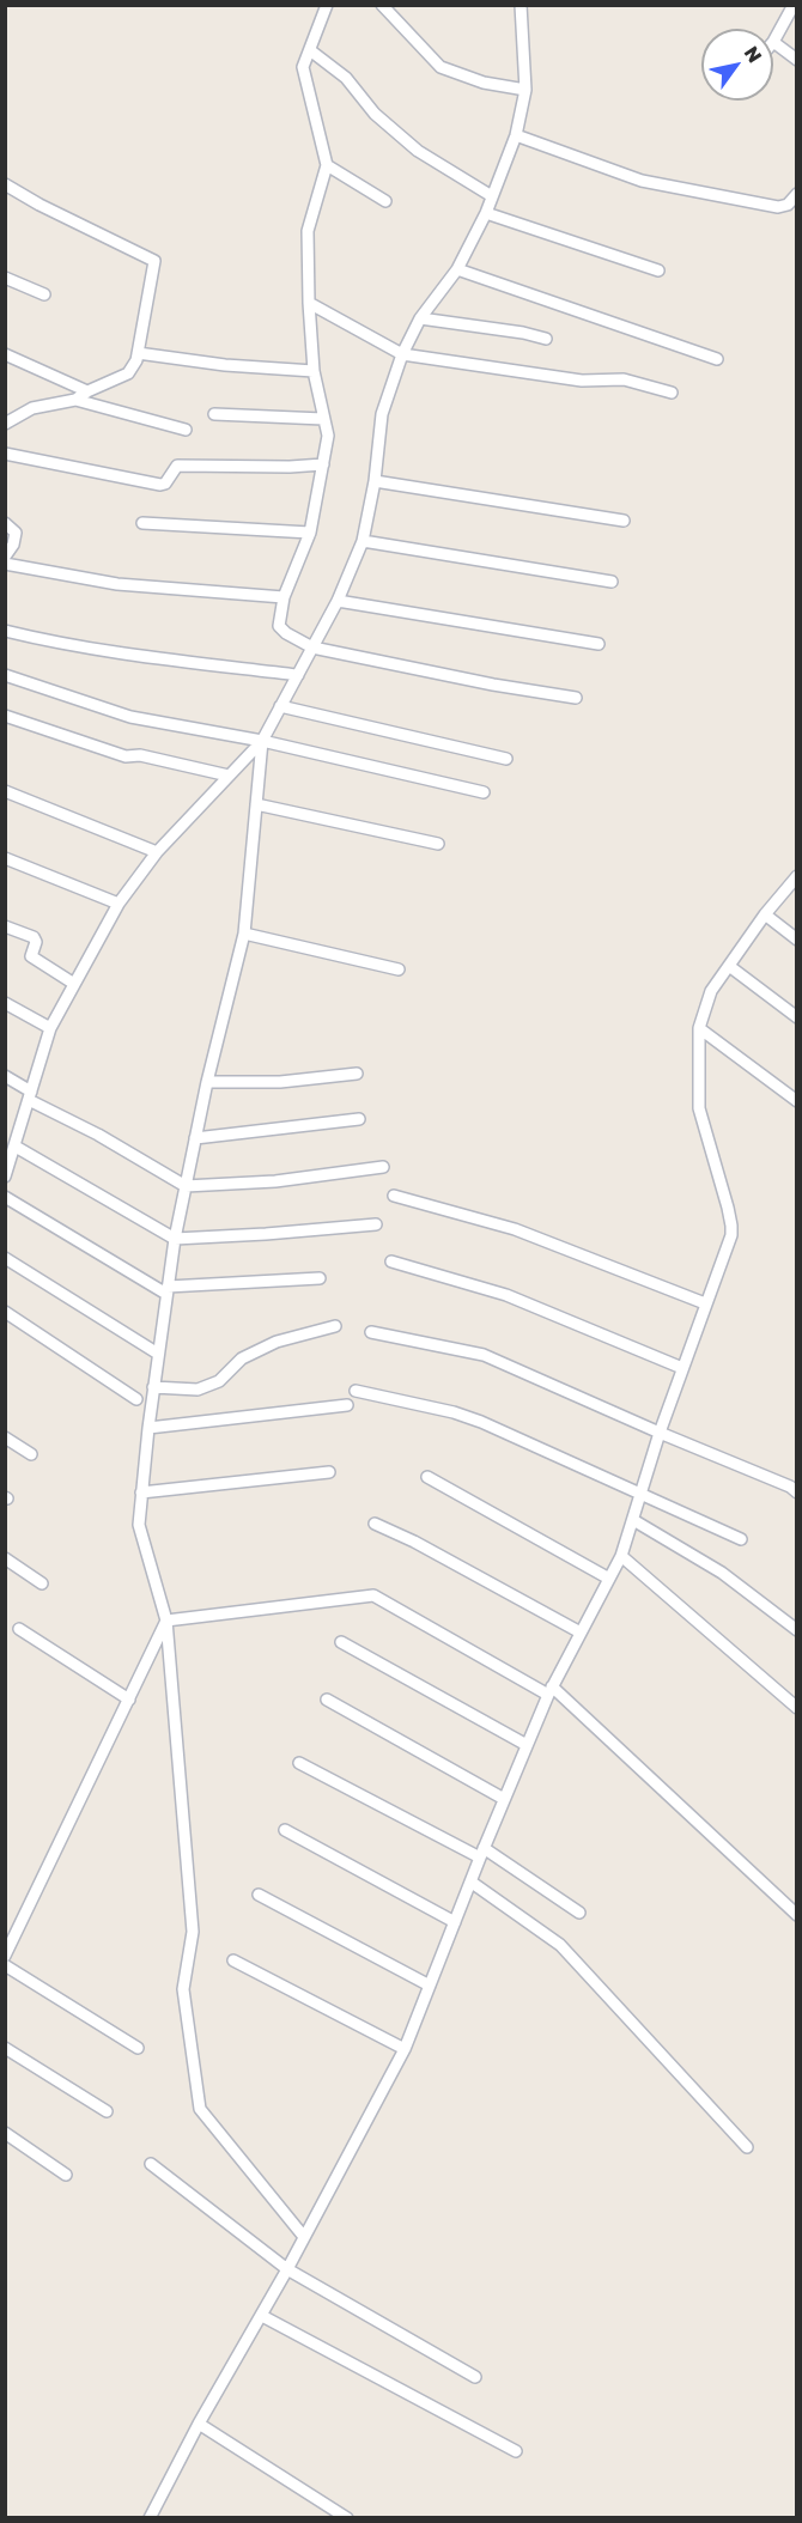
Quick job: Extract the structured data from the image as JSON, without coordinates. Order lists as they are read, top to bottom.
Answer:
{
  "north": "top right"
}
